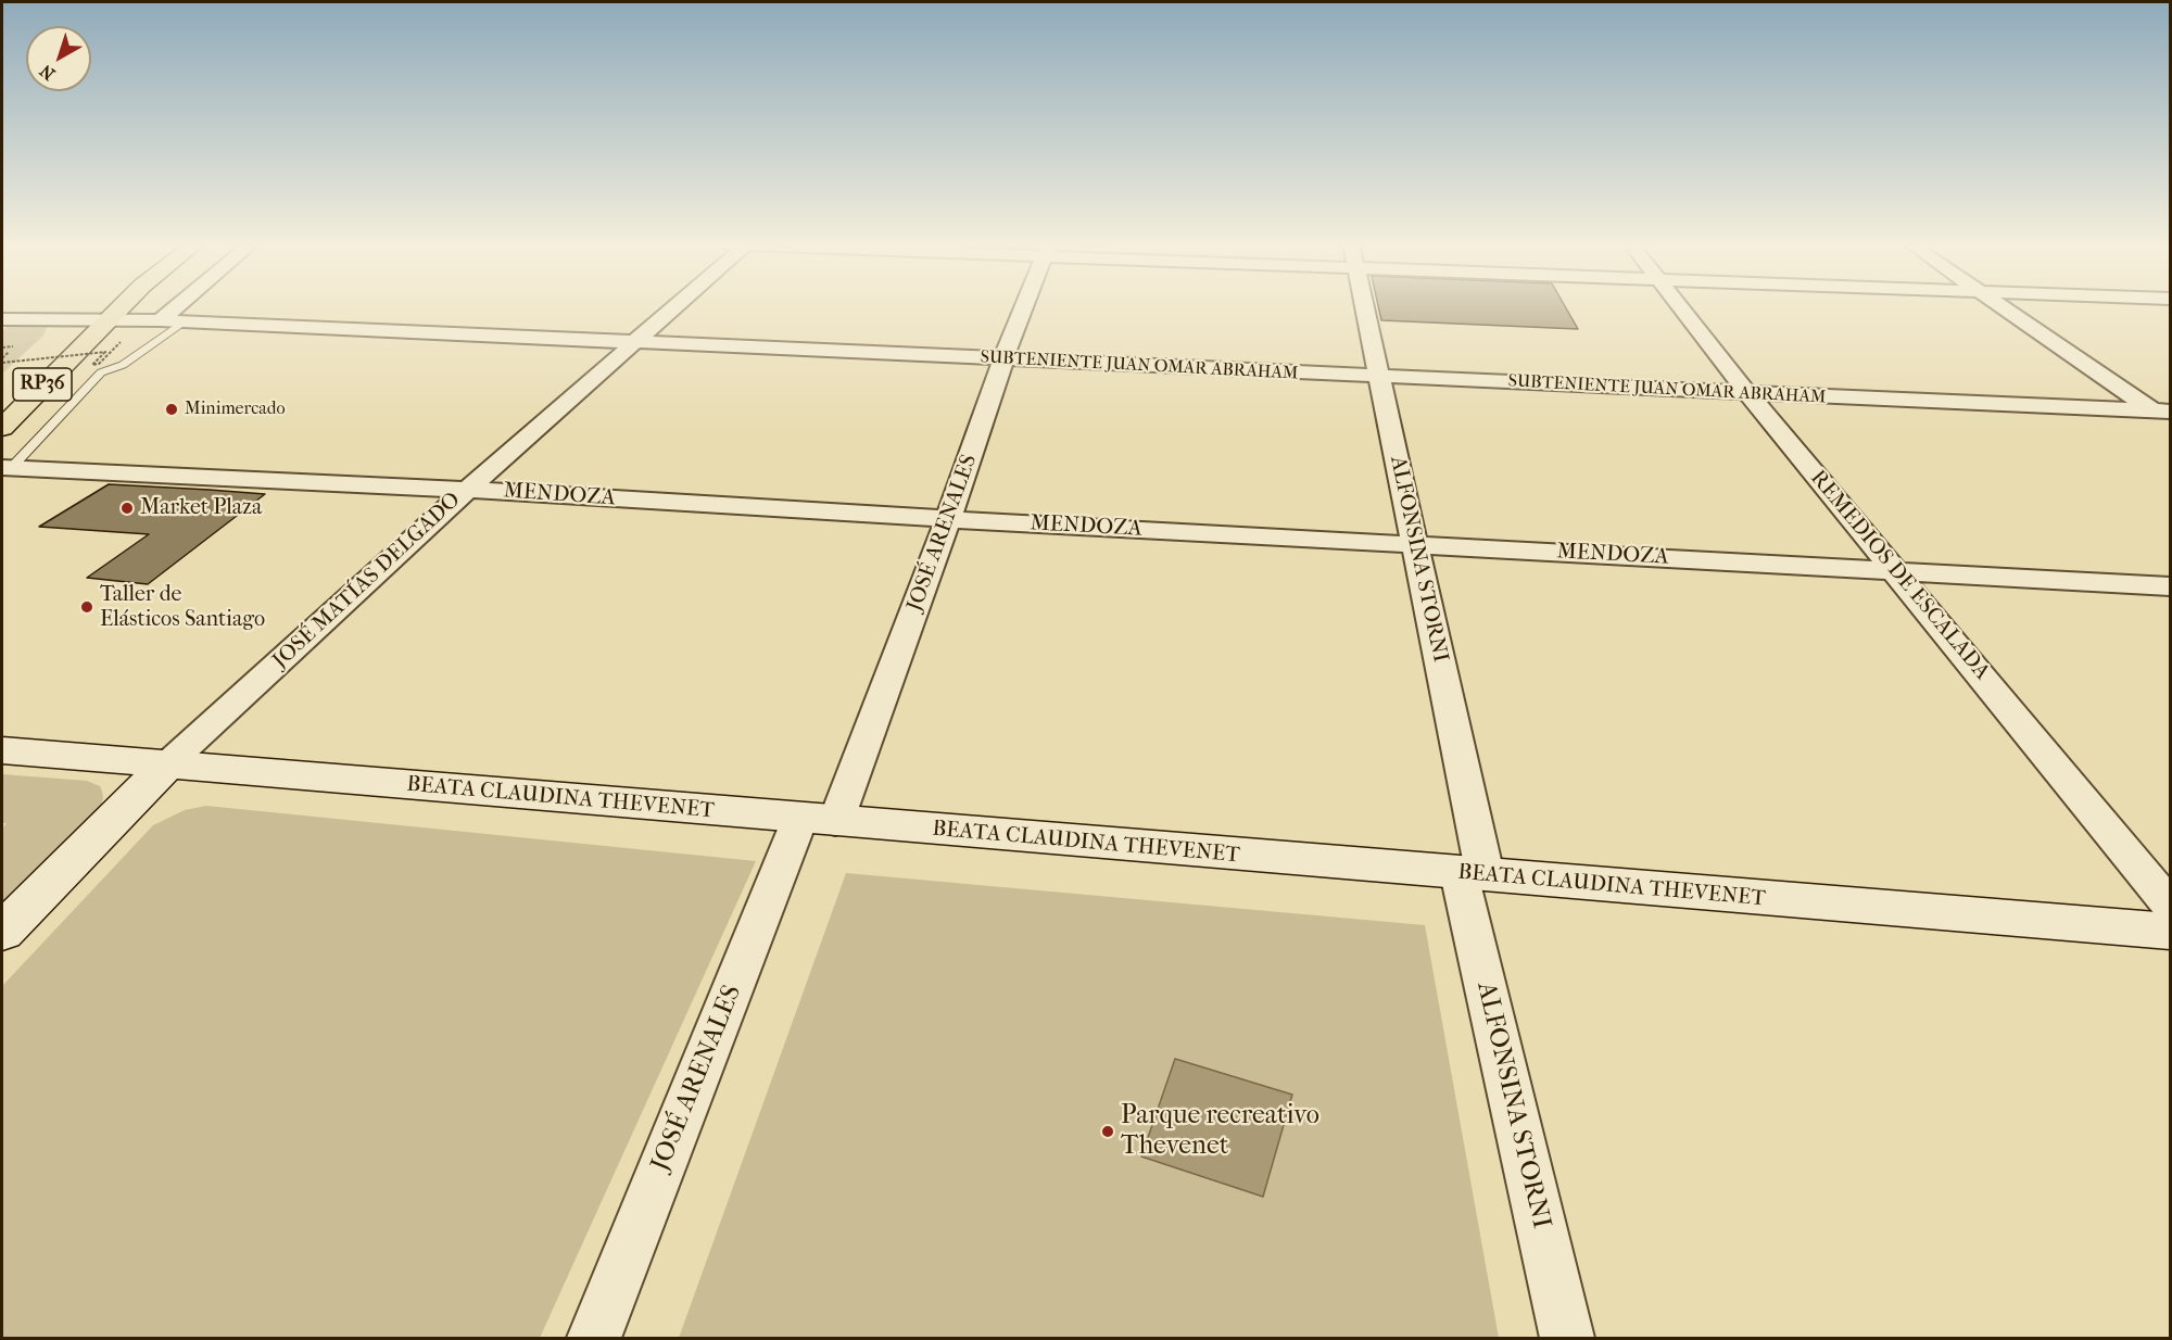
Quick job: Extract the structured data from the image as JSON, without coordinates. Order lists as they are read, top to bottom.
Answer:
{
  "streets": {
    "main road": ["RP36", "JOSÉ MATÍAS DELGADO", "BEATA CLAUDINA THEVENET"],
    "street": [
      "SUBTENIENTE JUAN OMAR ABRAHAM",
      "MENDOZA",
      "JOSÉ ARENALES",
      "ALFONSINA STORNI",
      "REMEDIOS DE ESCALADA"
    ]
  },
  "crossings": [
    ["SUBTENIENTE JUAN OMAR ABRAHAM", "RP36"],
    ["SUBTENIENTE JUAN OMAR ABRAHAM", "JOSÉ ARENALES"],
    ["SUBTENIENTE JUAN OMAR ABRAHAM", "ALFONSINA STORNI"],
    ["SUBTENIENTE JUAN OMAR ABRAHAM", "REMEDIOS DE ESCALADA"],
    ["SUBTENIENTE JUAN OMAR ABRAHAM", "JOSÉ MATÍAS DELGADO"],
    ["MENDOZA", "JOSÉ ARENALES"],
    ["MENDOZA", "ALFONSINA STORNI"],
    ["MENDOZA", "REMEDIOS DE ESCALADA"],
    ["MENDOZA", "JOSÉ MATÍAS DELGADO"],
    ["JOSÉ ARENALES", "BEATA CLAUDINA THEVENET"],
    ["ALFONSINA STORNI", "BEATA CLAUDINA THEVENET"],
    ["JOSÉ MATÍAS DELGADO", "BEATA CLAUDINA THEVENET"]
  ],
  "places": [
    "Minimercado",
    "Market Plaza",
    "Taller de Elásticos Santiago",
    "Parque recreativo Thevenet"
  ],
  "north": "bottom left"
}
